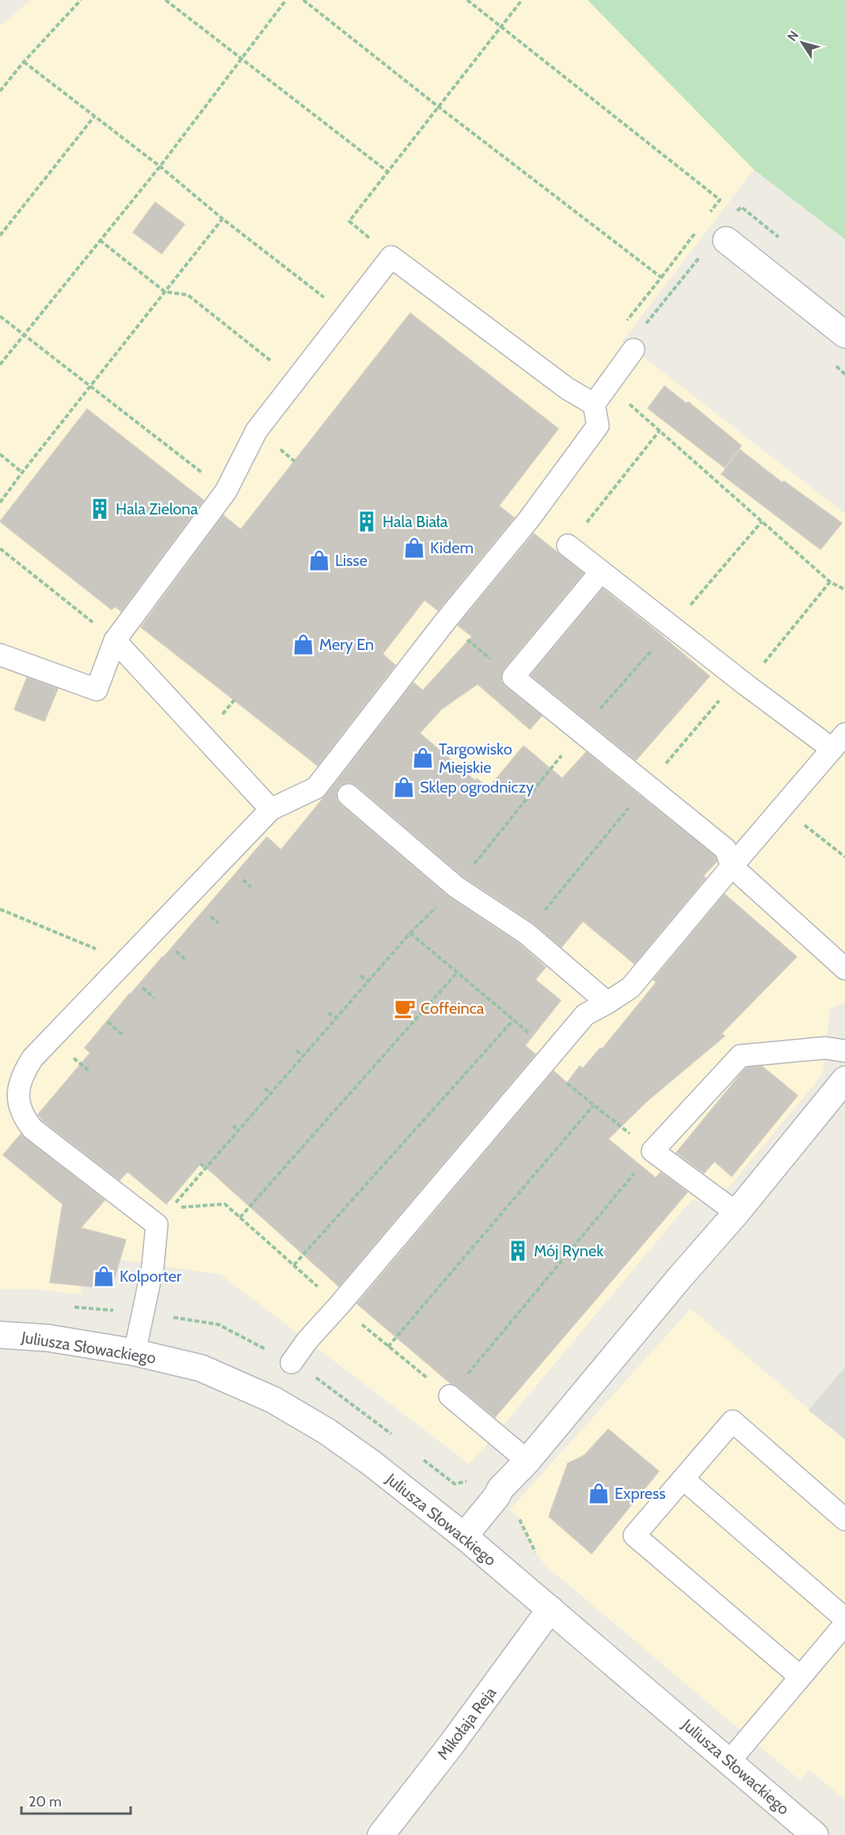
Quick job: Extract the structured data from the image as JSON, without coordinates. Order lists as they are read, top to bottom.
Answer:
{
  "streets": {
    "street": ["Juliusza Słowackiego", "Mikołaja Reja"]
  },
  "crossings": [
    ["Juliusza Słowackiego", "Mikołaja Reja"]
  ],
  "places": {
    "building": ["Hala Zielona", "Hala Biała", "Mój Rynek"],
    "shop": [
      "Kidem",
      "Lisse",
      "Mery En",
      "Targowisko Miejskie",
      "Sklep ogrodniczy",
      "Kolporter",
      "Express"
    ],
    "cafe": ["Coffeinca"]
  },
  "scale_bar": "20 m",
  "north": "top left"
}
